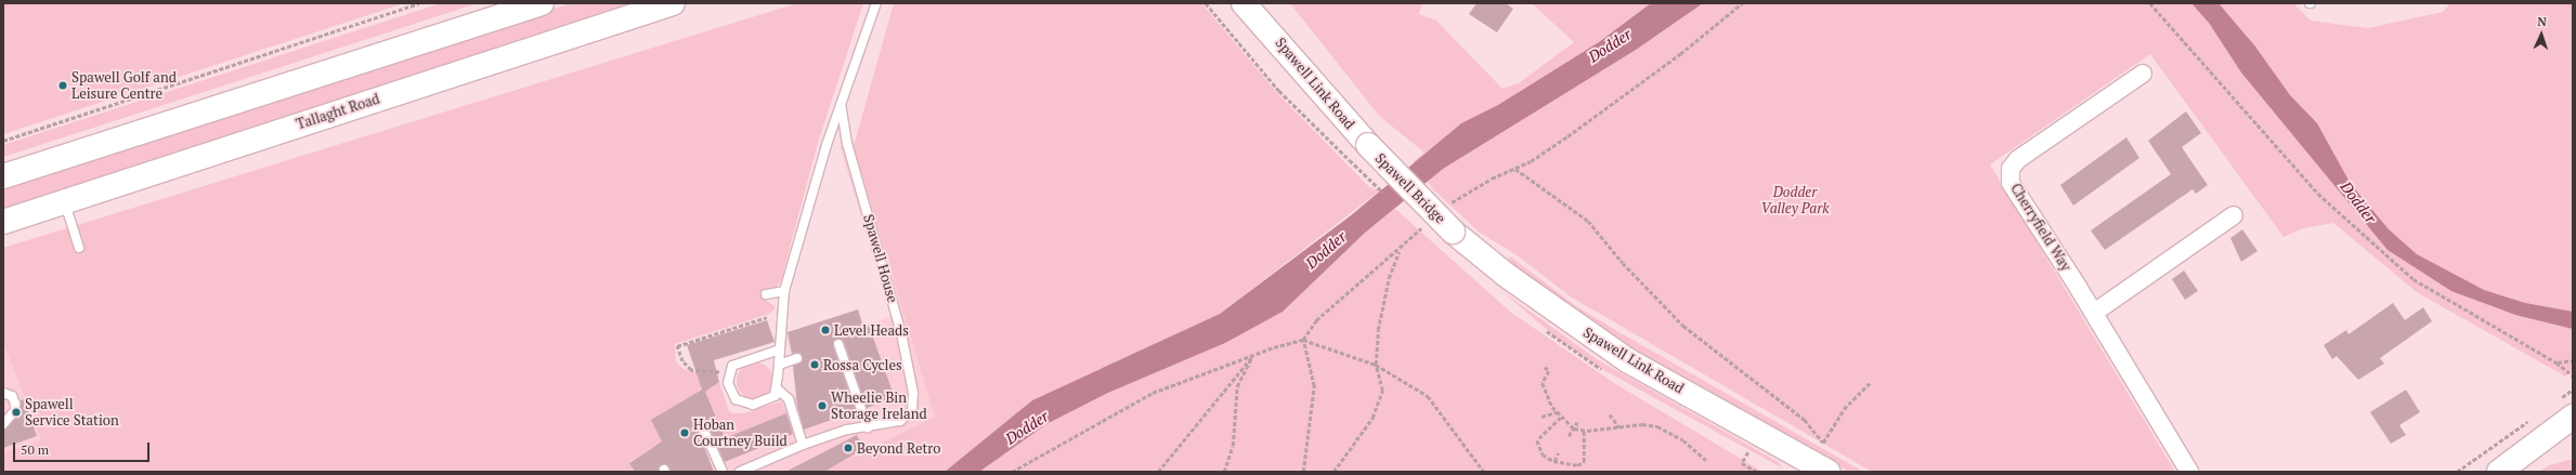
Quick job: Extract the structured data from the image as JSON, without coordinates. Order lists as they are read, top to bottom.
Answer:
{
  "streets": {
    "main road": ["Spawell Link Road", "Tallaght Road", "Spawell Bridge"],
    "street": ["Cherryfield Way"],
    "lane": ["Spawell House"]
  },
  "crossings": [
    ["Spawell Link Road", "Spawell Bridge"]
  ],
  "water": ["Dodder"],
  "parks": ["Dodder Valley Park"],
  "places": [
    "Spawell Golf and Leisure Centre",
    "Level Heads",
    "Rossa Cycles",
    "Wheelie Bin Storage Ireland",
    "Spawell Service Station",
    "Hoban Courtney Build",
    "Beyond Retro"
  ],
  "scale_bar": "50 m",
  "north": "top"
}
